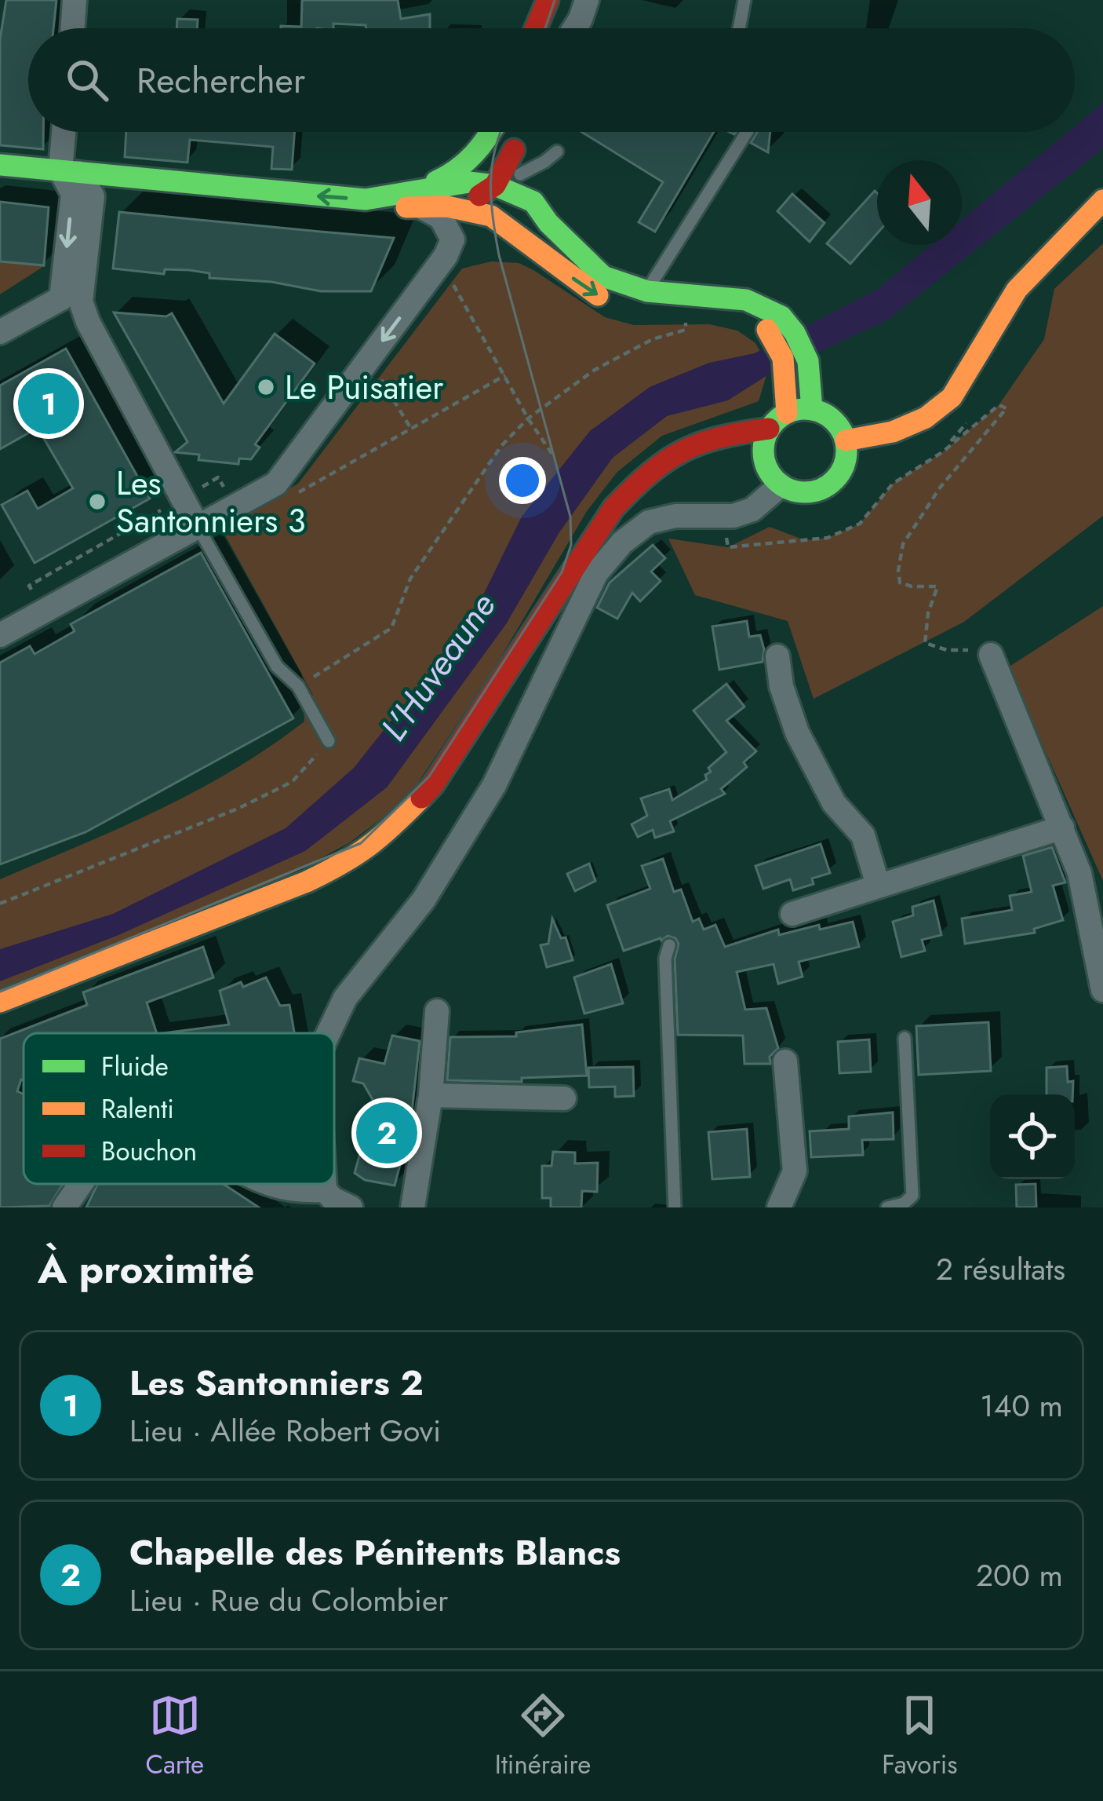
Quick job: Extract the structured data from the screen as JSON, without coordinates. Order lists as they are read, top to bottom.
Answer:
{
  "water": ["L'Huveaune"],
  "places": ["Le Puisatier", "Les Santonniers 3"],
  "legend": ["Fluide", "Ralenti", "Bouchon"],
  "north": "top",
  "page": {
    "search": "Rechercher",
    "pins": ["1", "2"],
    "heading": ["À proximité", "2 résultats"],
    "list": [
      {
        "mark": "1",
        "name": "Les Santonniers 2",
        "note": "Lieu · Allée Robert Govi",
        "value": "140 m"
      },
      {
        "mark": "2",
        "name": "Chapelle des Pénitents Blancs",
        "note": "Lieu · Rue du Colombier",
        "value": "200 m"
      }
    ],
    "nav": ["Carte", "Itinéraire", "Favoris"]
  }
}
